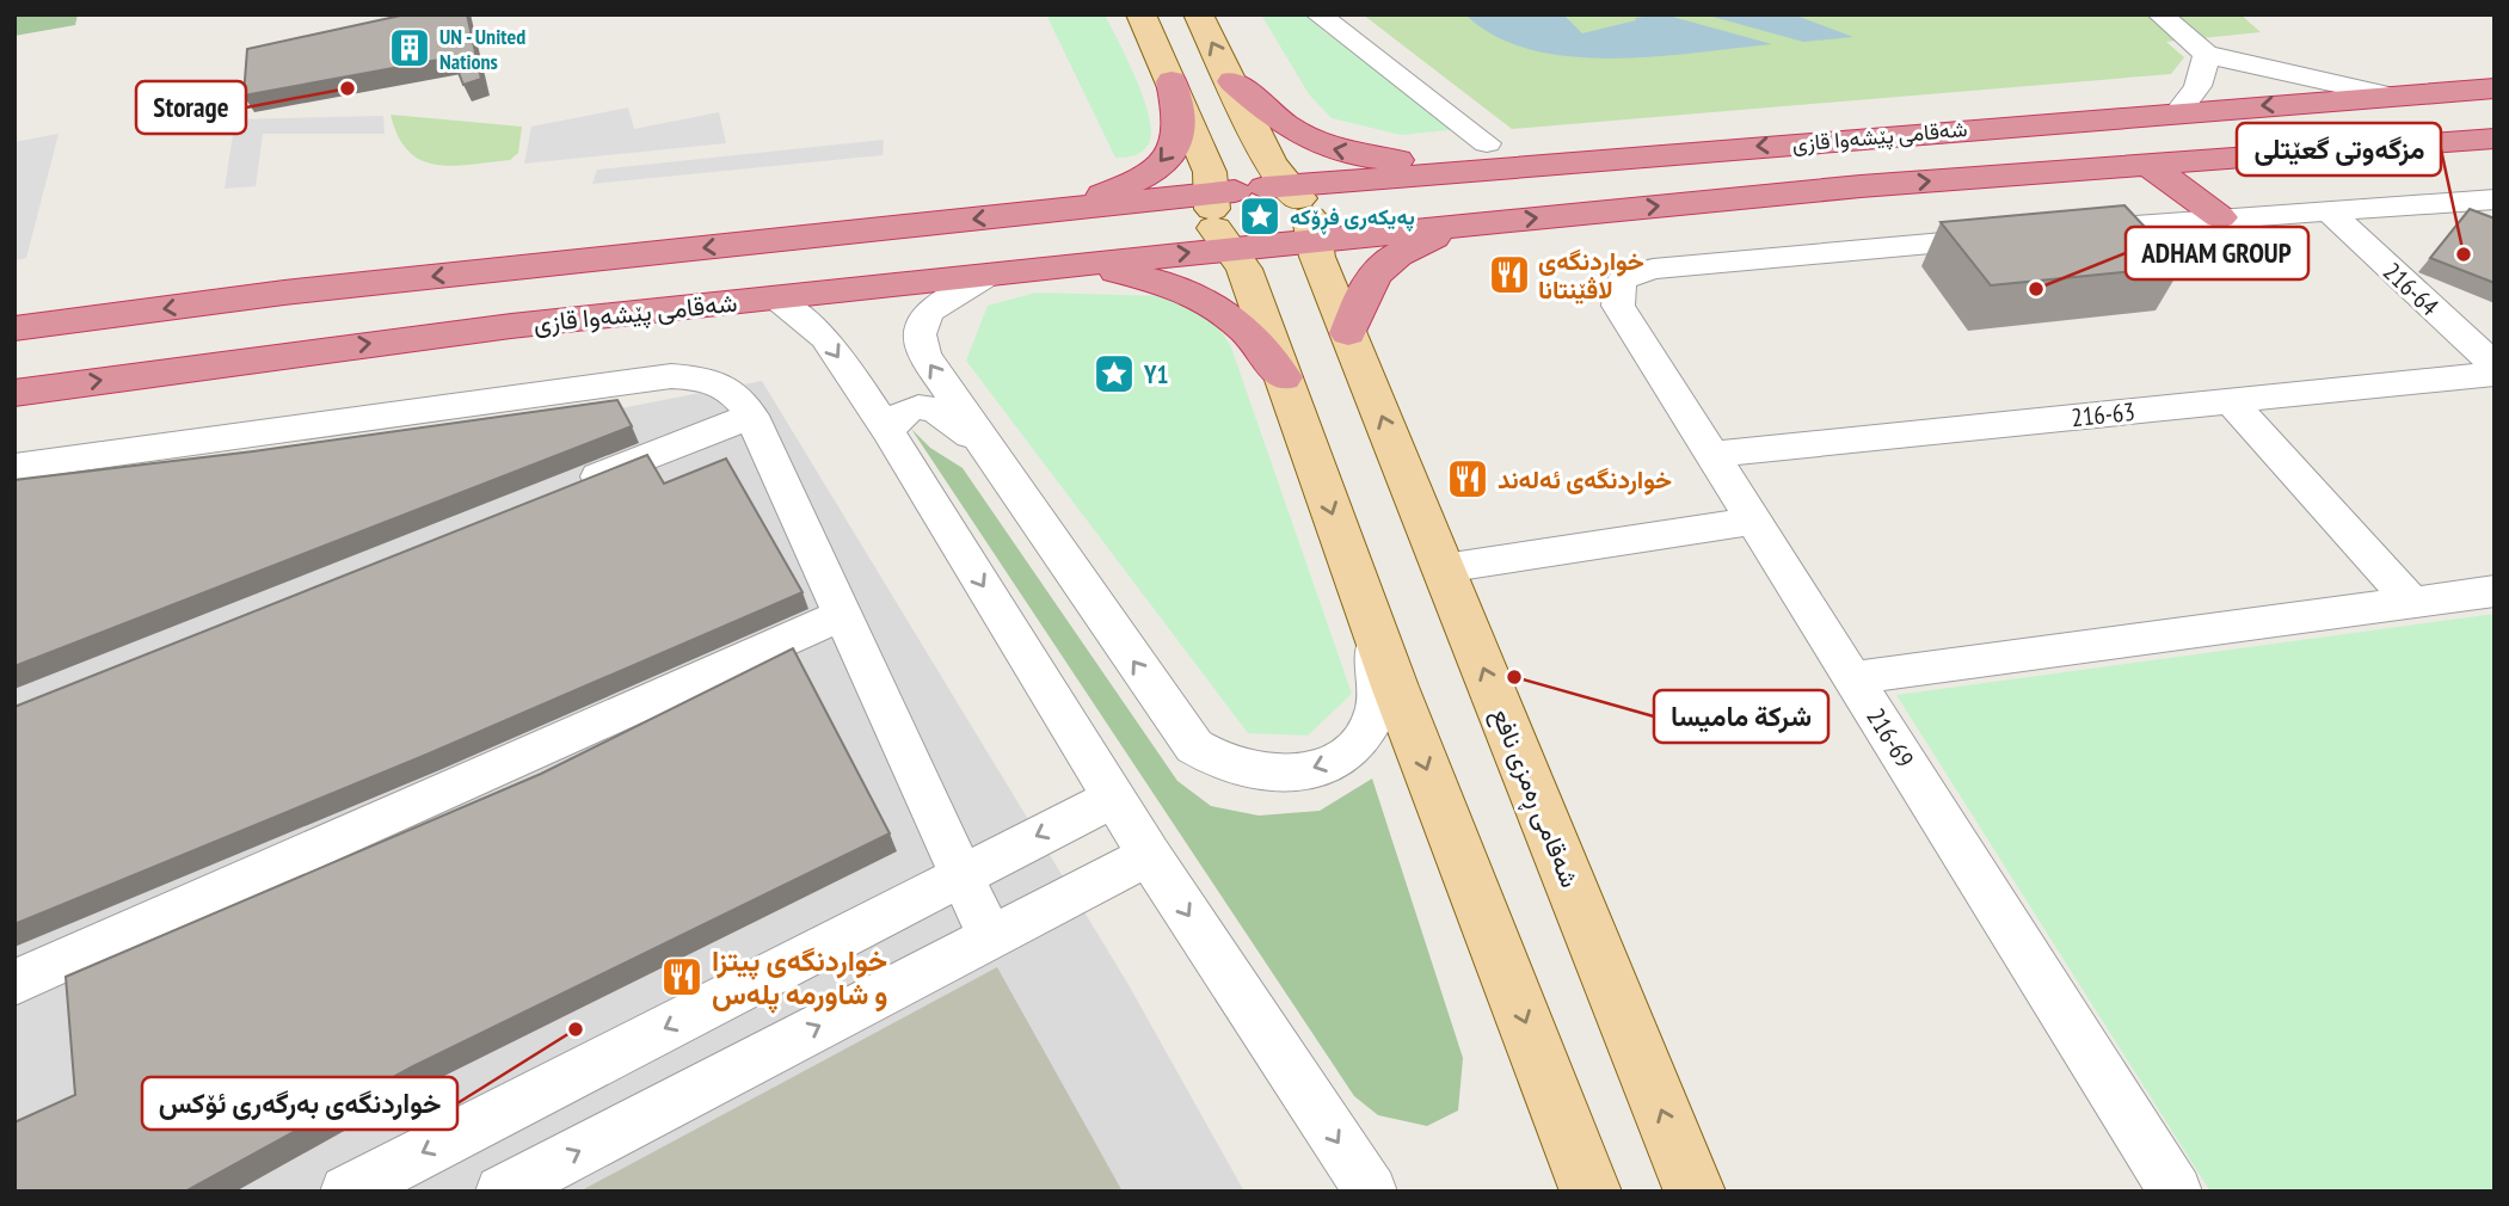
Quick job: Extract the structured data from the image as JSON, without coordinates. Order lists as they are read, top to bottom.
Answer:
{
  "streets": {
    "highway": ["شەقامی پێشەوا قازی"],
    "main road": ["شەقامی ڕەمزی نافع"],
    "street": ["216-64", "216-63", "216-69"]
  },
  "crossings": [
    ["شەقامی پێشەوا قازی", "شەقامی ڕەمزی نافع"],
    ["216-63", "216-69"]
  ],
  "places": {
    "building": ["UN - United Nations"],
    "other": [
      "Storage",
      "مزگەوتی گعێتلی",
      "ADHAM GROUP",
      "شركة ماميسا",
      "خواردنگەی بەرگەری ئۆکس"
    ],
    "place": ["پەیکەری فڕۆکە", "Y1"],
    "restaurant": ["خواردنگەی لاڤێنتانا", "خواردنگەی ئەلەند", "خواردنگەی پیتزا و شاورمە پلەس"]
  }
}
